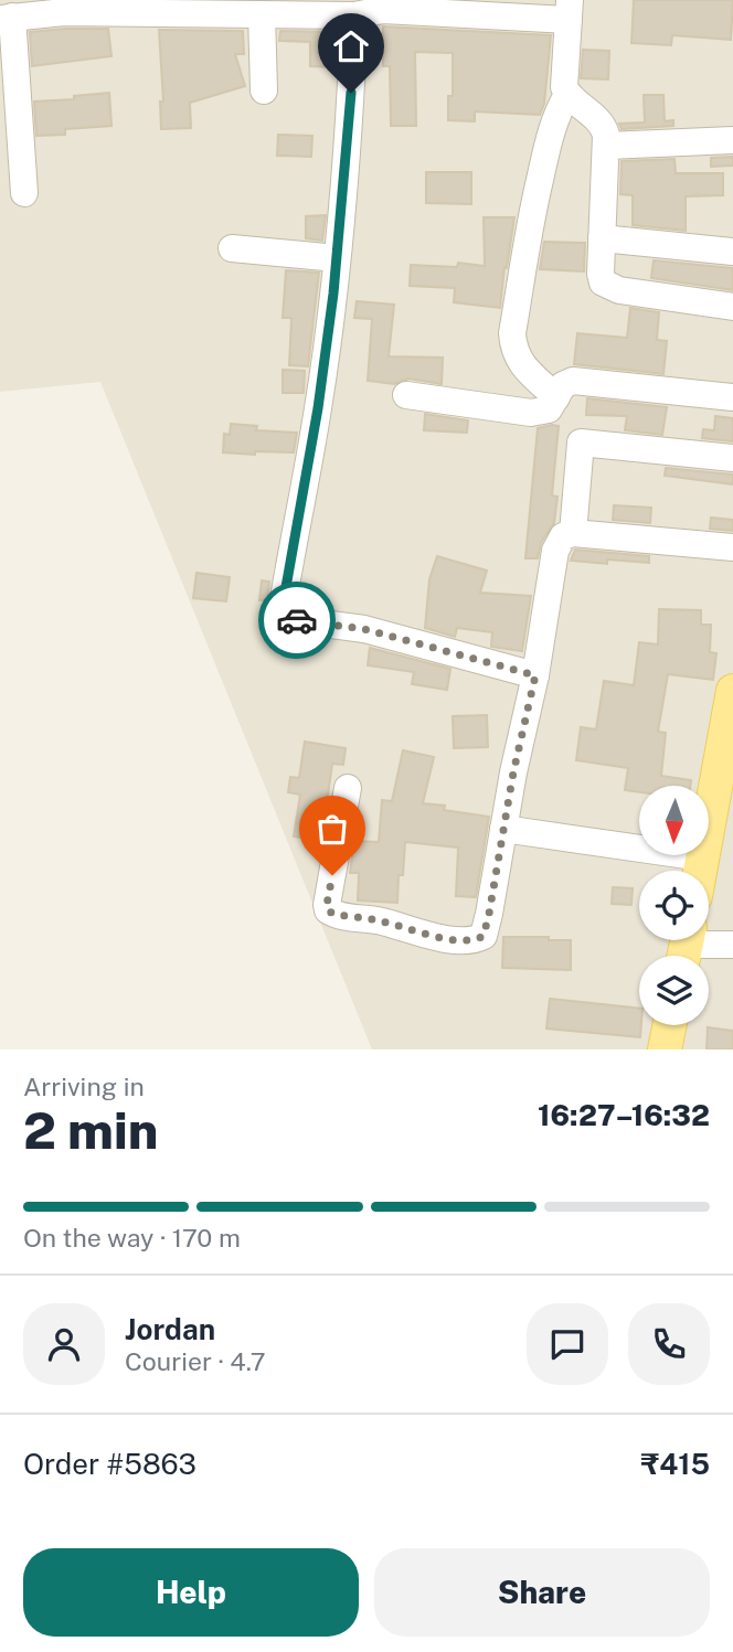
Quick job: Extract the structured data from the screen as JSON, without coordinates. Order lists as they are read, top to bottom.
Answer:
{
  "north": "bottom",
  "page": {
    "heading": ["2 min", "Arriving in", "16:27–16:32"],
    "panel": [
      "Jordan",
      "Courier · 4.7",
      "Order #5863",
      "₹415"
    ],
    "bar": "On the way · 170 m",
    "buttons": ["Help", "Share"]
  }
}
